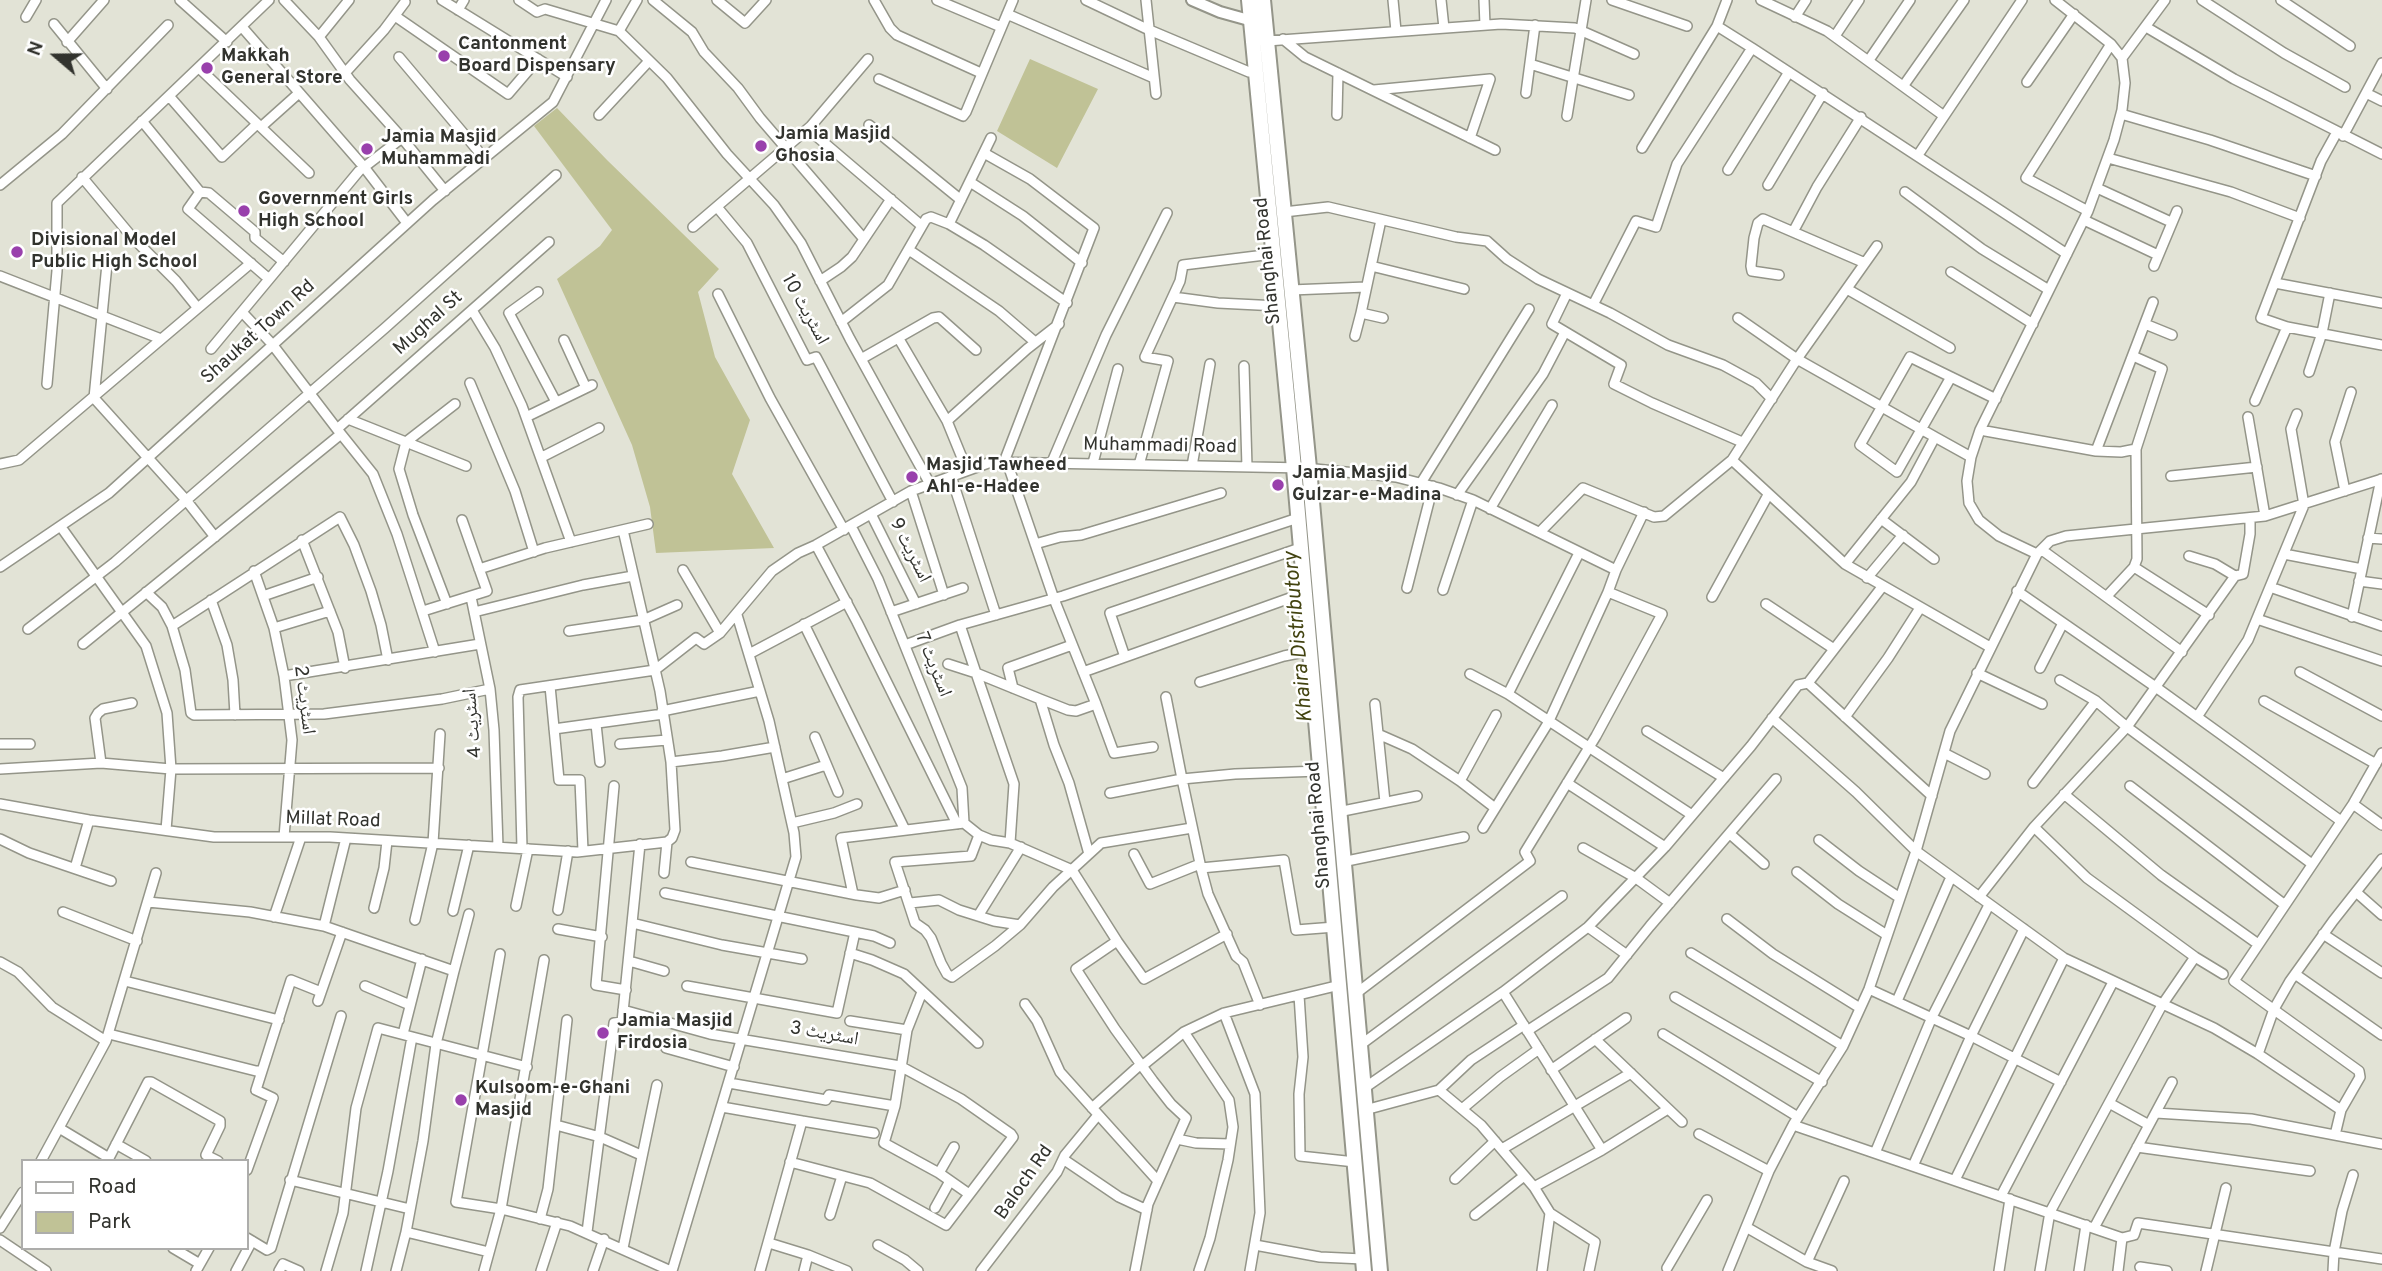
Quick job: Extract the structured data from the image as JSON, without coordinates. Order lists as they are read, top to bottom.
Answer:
{
  "streets": {
    "main road": ["Shanghai Road"],
    "street": [
      "اسٹریٹ 10",
      "Mughal St",
      "Shaukat Town Rd",
      "Muhammadi Road",
      "اسٹریٹ 9",
      "اسٹریٹ 7",
      "اسٹریٹ 2",
      "اسٹریٹ 4",
      "Millat Road",
      "اسٹریٹ 3",
      "Baloch Rd"
    ]
  },
  "crossings": [
    ["Shanghai Road", "Muhammadi Road"],
    ["Shanghai Road", "Baloch Rd"],
    ["اسٹریٹ 10", "Muhammadi Road"],
    ["Muhammadi Road", "اسٹریٹ 9"],
    ["Muhammadi Road", "اسٹریٹ 7"],
    ["اسٹریٹ 2", "Millat Road"],
    ["اسٹریٹ 4", "Millat Road"]
  ],
  "water": ["Khaira Distributory"],
  "places": [
    "Cantonment Board Dispensary",
    "Makkah General Store",
    "Jamia Masjid Ghosia",
    "Jamia Masjid Muhammadi",
    "Government Girls High School",
    "Divisional Model Public High School",
    "Masjid Tawheed Ahl-e-Hadee",
    "Jamia Masjid Gulzar-e-Madina",
    "Jamia Masjid Firdosia",
    "Kulsoom-e-Ghani Masjid"
  ],
  "legend": ["Road", "Park"],
  "north": "left"
}
